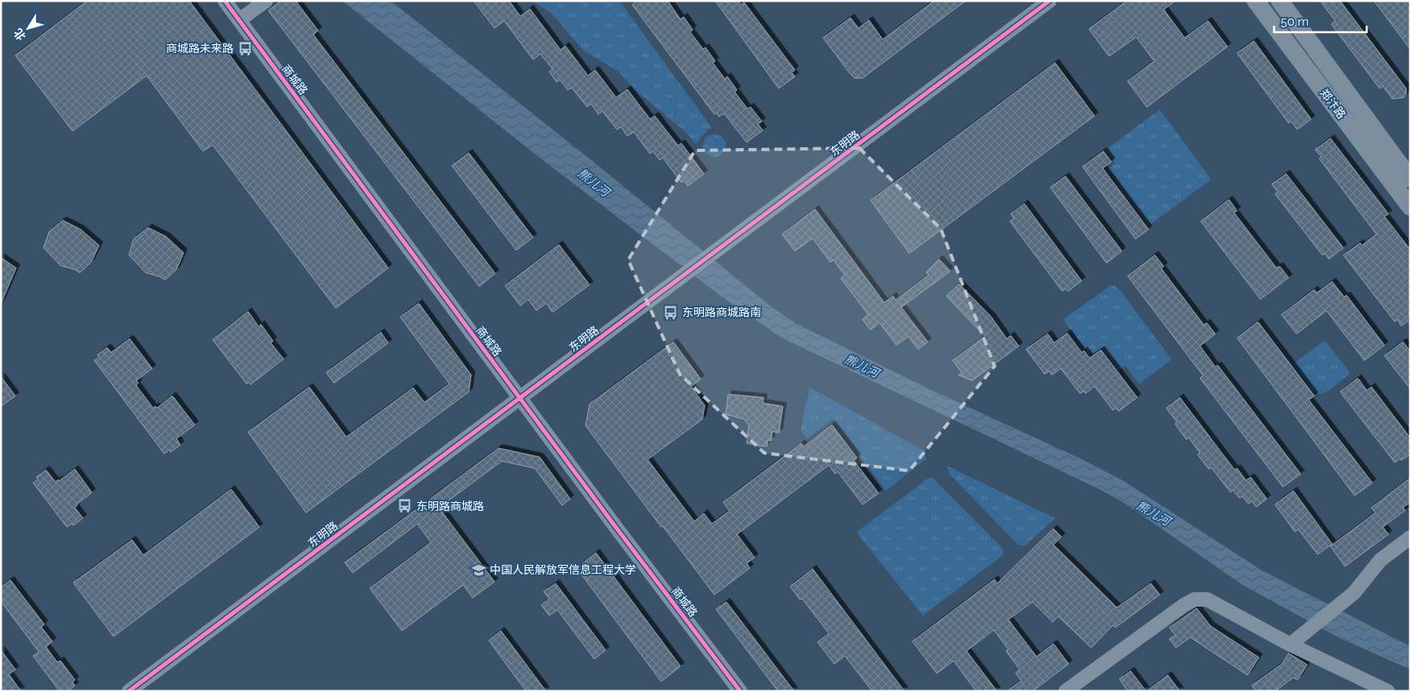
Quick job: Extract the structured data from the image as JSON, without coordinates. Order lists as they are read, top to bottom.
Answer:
{
  "streets": {
    "main road": ["郑汴路"],
    "street": ["商城路", "东明路"]
  },
  "crossings": [
    ["商城路", "东明路"]
  ],
  "water": ["熊儿河"],
  "places": {
    "bus stop": ["商城路未来路", "东明路商城路南", "东明路商城路"],
    "school or university": ["中国人民解放军信息工程大学"]
  },
  "scale_bar": "50 m",
  "north": "bottom left"
}
